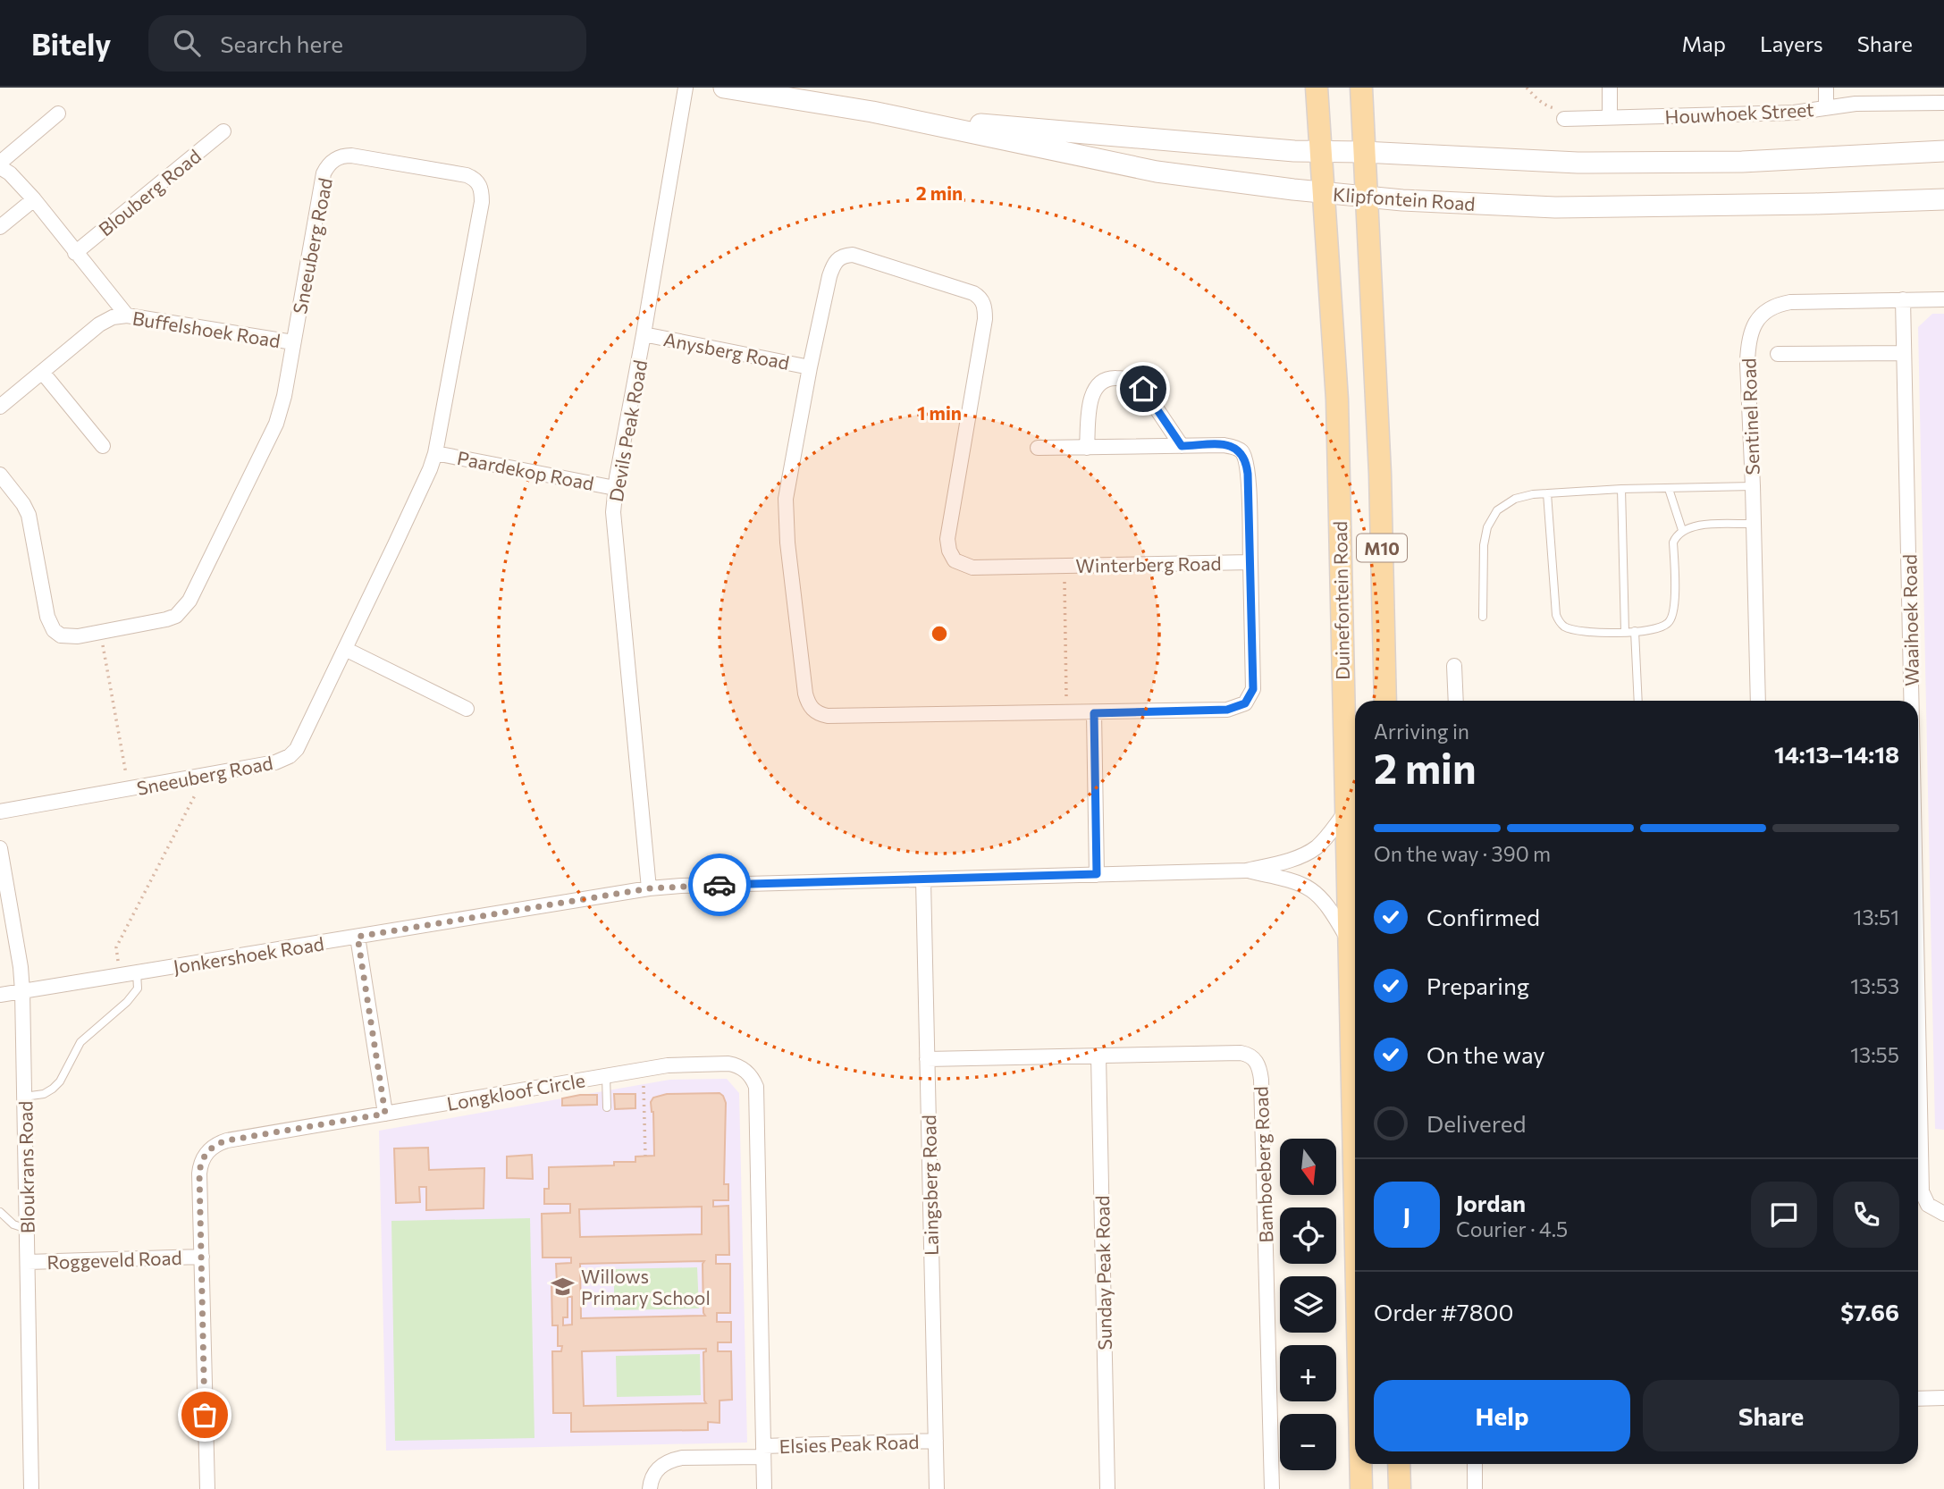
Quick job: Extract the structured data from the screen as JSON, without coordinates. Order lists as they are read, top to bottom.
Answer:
{
  "streets": {
    "main road": ["Klipfontein Road", "M10", "Duinefontein Road"],
    "street": [
      "Houwhoek Street",
      "Blouberg Road",
      "Sneeuberg Road",
      "Buffelshoek Road",
      "Anysberg Road",
      "Sentinel Road",
      "Devils Peak Road",
      "Paardekop Road",
      "Winterberg Road",
      "Waaihoek Road",
      "Jonkershoek Road",
      "Longkloof Circle",
      "Bamboeberg Road",
      "Bloukrans Road",
      "Laingsberg Road",
      "Roggeveld Road",
      "Sunday Peak Road",
      "Elsies Peak Road"
    ]
  },
  "crossings": [
    ["Klipfontein Road", "M10"],
    ["Klipfontein Road", "Duinefontein Road"],
    ["Sneeuberg Road", "Buffelshoek Road"],
    ["Sneeuberg Road", "Paardekop Road"],
    ["Anysberg Road", "Devils Peak Road"],
    ["Anysberg Road", "Winterberg Road"],
    ["Sentinel Road", "Waaihoek Road"],
    ["Devils Peak Road", "Paardekop Road"],
    ["Devils Peak Road", "Jonkershoek Road"],
    ["Duinefontein Road", "Jonkershoek Road"],
    ["Jonkershoek Road", "Bloukrans Road"],
    ["Jonkershoek Road", "Laingsberg Road"],
    ["Longkloof Circle", "Roggeveld Road"],
    ["Longkloof Circle", "Elsies Peak Road"],
    ["Bamboeberg Road", "Laingsberg Road"],
    ["Bamboeberg Road", "Sunday Peak Road"],
    ["Bloukrans Road", "Roggeveld Road"],
    ["Laingsberg Road", "Elsies Peak Road"]
  ],
  "places": {
    "school or university": ["Willows Primary School"]
  },
  "north": "bottom",
  "page": {
    "header": "Bitely",
    "search": "Search here",
    "nav": ["Map", "Layers", "Share"],
    "heading": ["2 min", "Arriving in", "14:13–14:18"],
    "panel": [
      "Jordan",
      "Courier · 4.5",
      "Order #7800",
      "$7.66"
    ],
    "bar": "On the way · 390 m",
    "list": [
      ["Confirmed", "13:51"],
      ["Preparing", "13:53"],
      ["On the way", "13:55"],
      "Delivered"
    ],
    "map_buttons": ["+", "−"],
    "round": "J",
    "buttons": ["Help", "Share"]
  },
  "rings": ["2 min", "1 min"]
}
